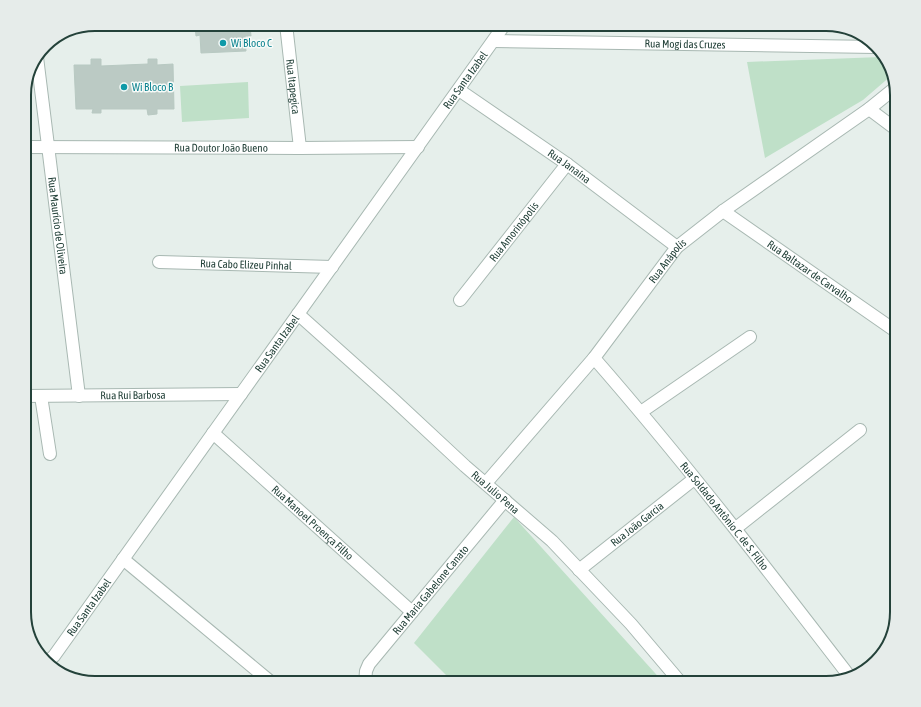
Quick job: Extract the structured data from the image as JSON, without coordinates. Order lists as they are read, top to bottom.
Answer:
{
  "streets": {
    "street": [
      "Rua Mogi das Cruzes",
      "Rua Santa Izabel",
      "Rua Itapegica",
      "Rua Doutor João Bueno",
      "Rua Janaína",
      "Rua Maurício de Oliveira",
      "Rua Amorinópolis",
      "Rua Anápolis",
      "Rua Cabo Elizeu Pinhal",
      "Rua Baltazar de Carvalho",
      "Rua Rui Barbosa",
      "Rua Julio Pena",
      "Rua Soldado Antônio C. de S. Filho",
      "Rua Manoel Proença Filho",
      "Rua João Garcia",
      "Rua Maria Gabelone Canato"
    ]
  },
  "crossings": [
    ["Rua Mogi das Cruzes", "Rua Santa Izabel"],
    ["Rua Santa Izabel", "Rua Doutor João Bueno"],
    ["Rua Santa Izabel", "Rua Janaína"],
    ["Rua Santa Izabel", "Rua Cabo Elizeu Pinhal"],
    ["Rua Santa Izabel", "Rua Rui Barbosa"],
    ["Rua Santa Izabel", "Rua Julio Pena"],
    ["Rua Santa Izabel", "Rua Manoel Proença Filho"],
    ["Rua Itapegica", "Rua Doutor João Bueno"],
    ["Rua Doutor João Bueno", "Rua Maurício de Oliveira"],
    ["Rua Janaína", "Rua Amorinópolis"],
    ["Rua Janaína", "Rua Anápolis"],
    ["Rua Maurício de Oliveira", "Rua Rui Barbosa"],
    ["Rua Anápolis", "Rua Baltazar de Carvalho"],
    ["Rua Anápolis", "Rua Julio Pena"],
    ["Rua Anápolis", "Rua Soldado Antônio C. de S. Filho"],
    ["Rua Julio Pena", "Rua João Garcia"],
    ["Rua Julio Pena", "Rua Maria Gabelone Canato"],
    ["Rua Soldado Antônio C. de S. Filho", "Rua João Garcia"],
    ["Rua Manoel Proença Filho", "Rua Maria Gabelone Canato"]
  ],
  "places": ["Wi Bloco C", "Wi Bloco B"]
}
